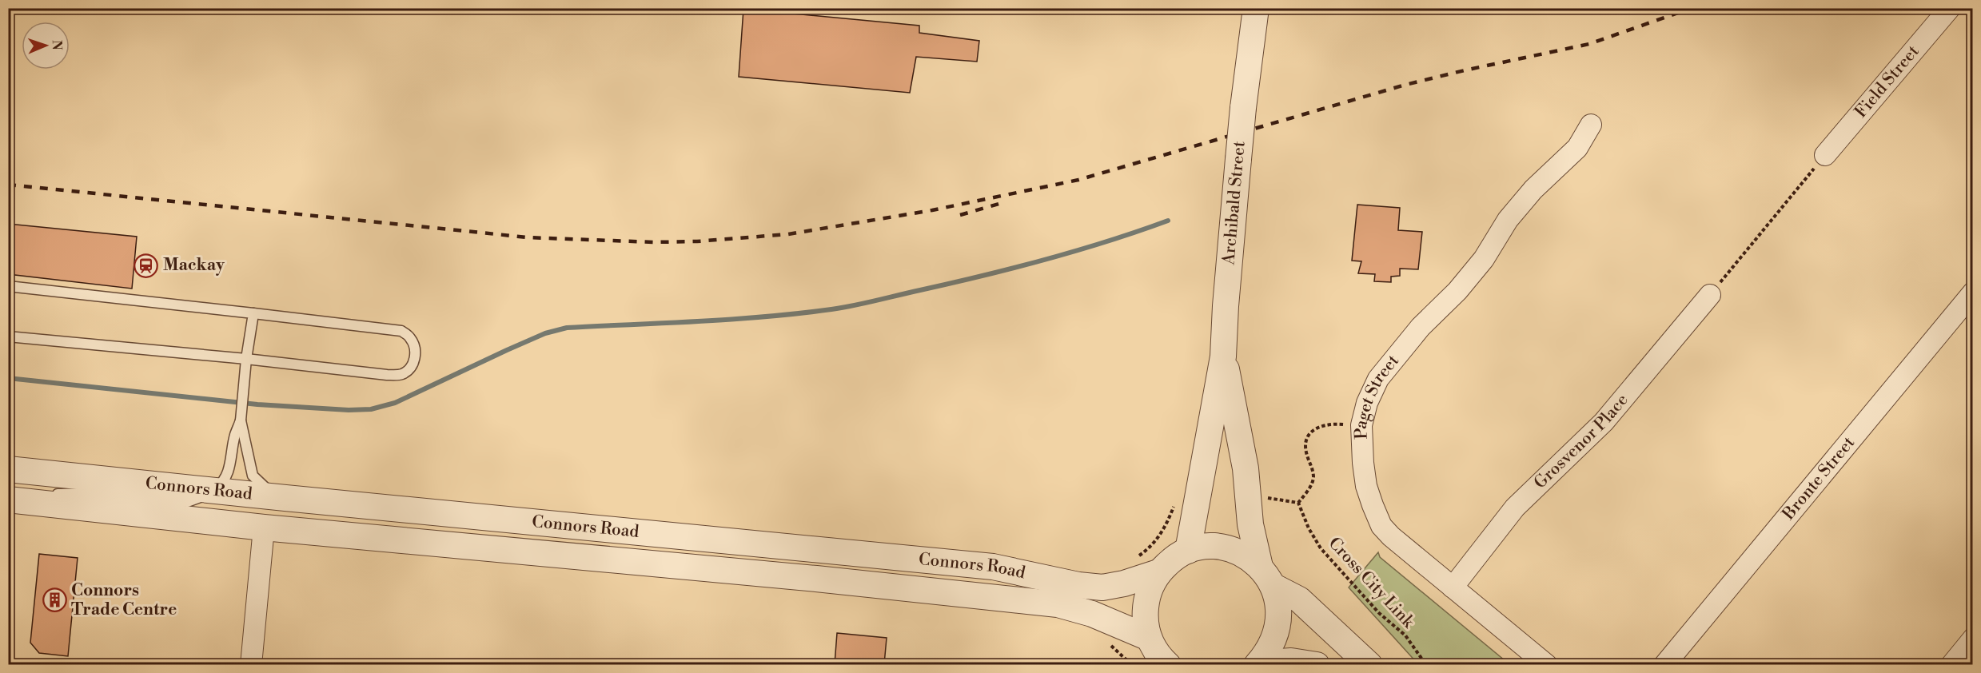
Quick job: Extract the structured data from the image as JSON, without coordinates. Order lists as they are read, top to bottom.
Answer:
{
  "streets": {
    "street": [
      "Field Street",
      "Archibald Street",
      "Paget Street",
      "Grosvenor Place",
      "Bronte Street",
      "Connors Road"
    ],
    "path": ["Cross City Link"]
  },
  "crossings": [
    ["Paget Street", "Grosvenor Place"]
  ],
  "places": {
    "station": ["Mackay"],
    "building": ["Connors Trade Centre"]
  },
  "north": "right"
}
